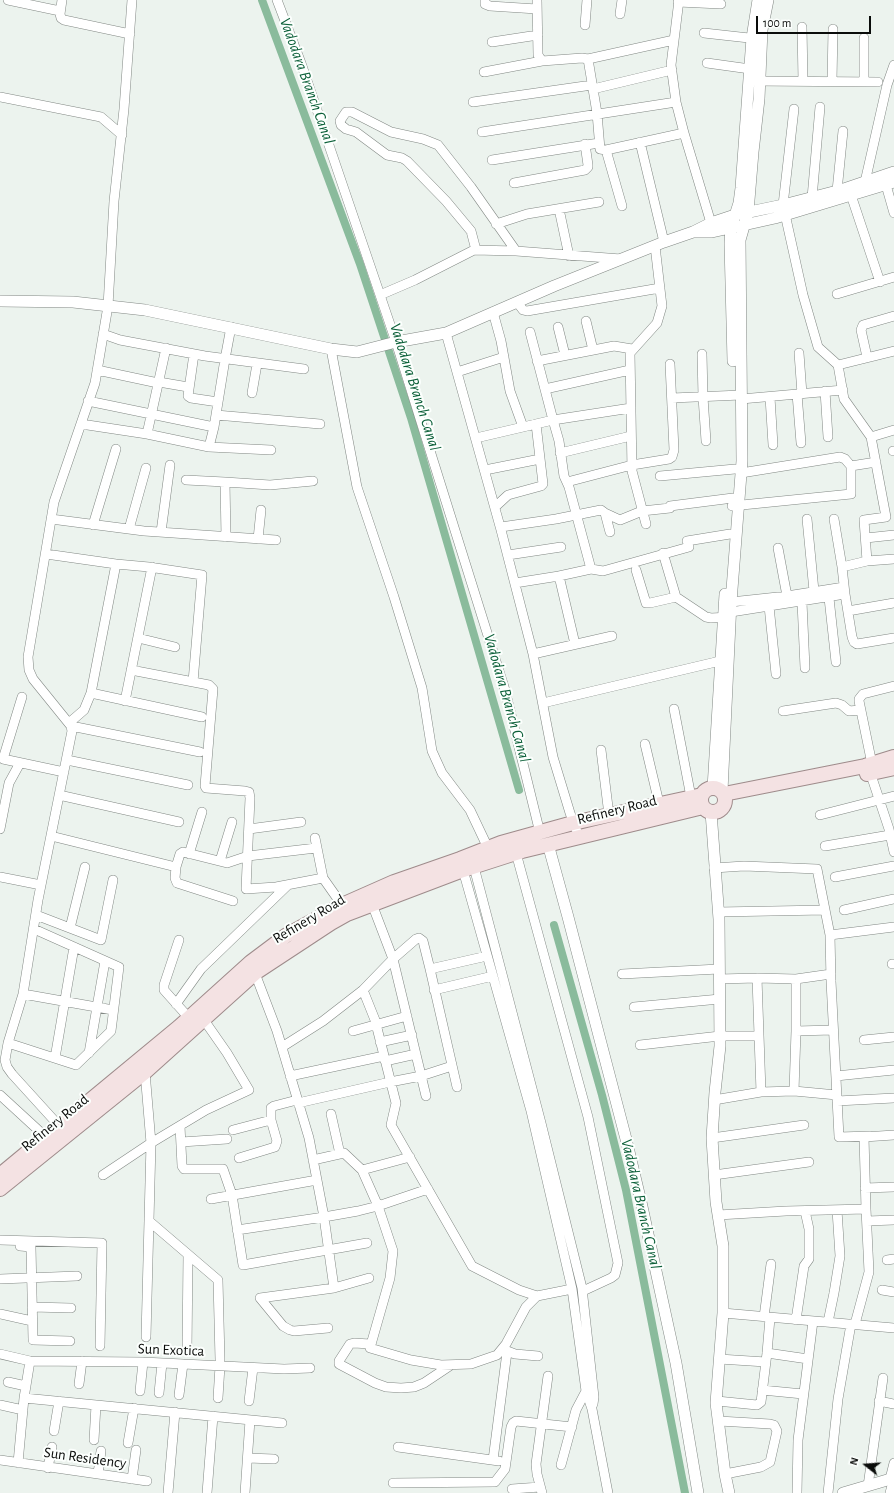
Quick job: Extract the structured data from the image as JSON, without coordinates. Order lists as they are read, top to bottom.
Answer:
{
  "streets": {
    "main road": ["Refinery Road"],
    "street": ["Sun Exotica", "Sun Residency"]
  },
  "water": ["Vadodara Branch Canal"],
  "scale_bar": "100 m",
  "north": "left"
}
